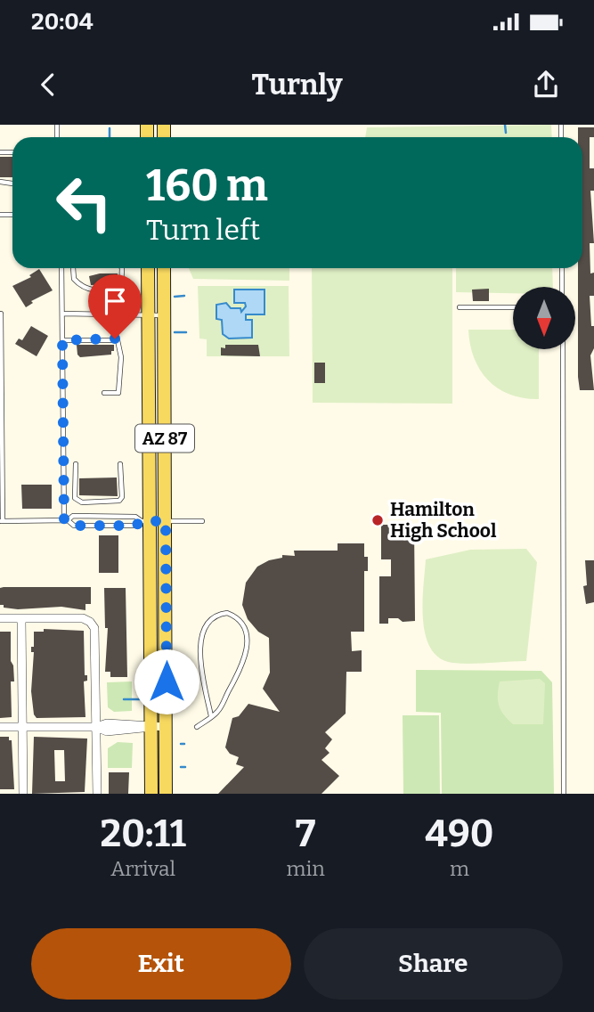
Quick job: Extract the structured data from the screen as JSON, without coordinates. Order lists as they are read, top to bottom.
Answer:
{
  "streets": {
    "main road": ["AZ 87"]
  },
  "places": ["Hamilton High School"],
  "north": "bottom",
  "page": {
    "status": "20:04",
    "header": "Turnly",
    "turn": ["160 m", "Turn left"],
    "eta": [
      "20:11",
      "Arrival",
      "7",
      "min",
      "490",
      "m"
    ],
    "buttons": ["Exit", "Share"]
  }
}
